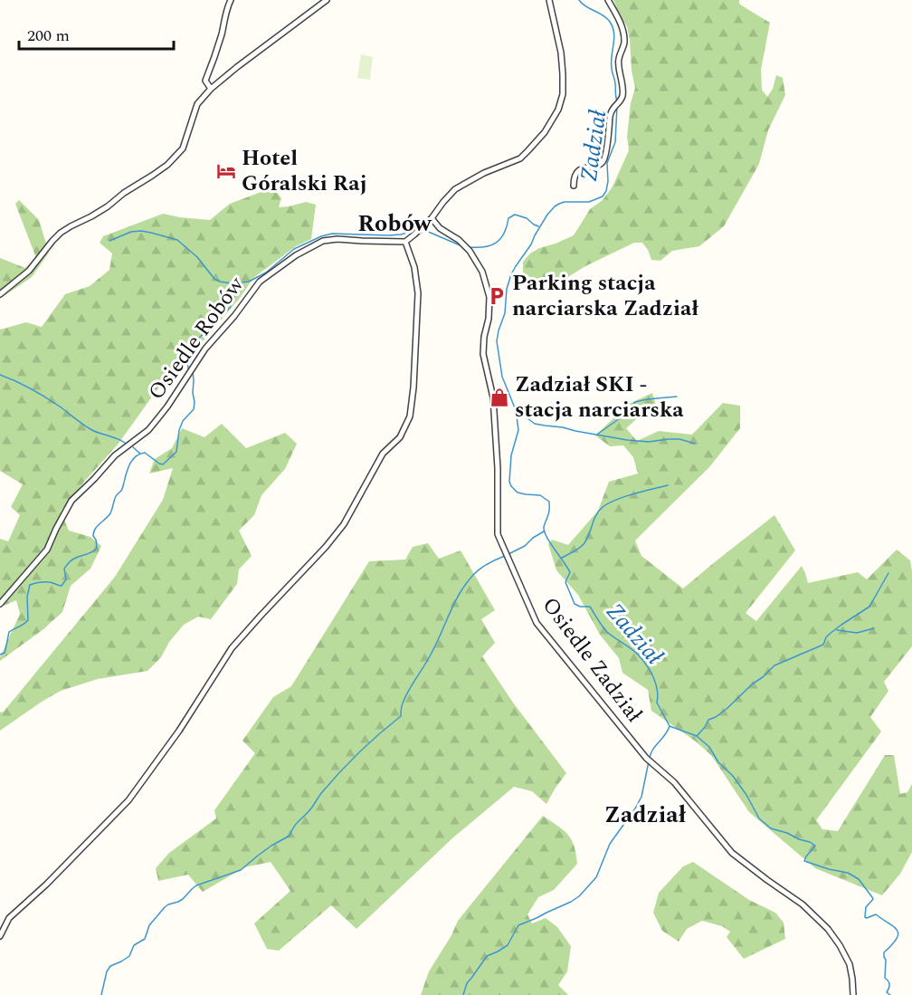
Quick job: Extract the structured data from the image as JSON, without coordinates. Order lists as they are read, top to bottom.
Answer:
{
  "streets": {
    "street": ["Osiedle Robów", "Osiedle Zadział"]
  },
  "districts": ["Robów", "Zadział"],
  "water": ["Zadział"],
  "places": {
    "hotel": ["Hotel Góralski Raj"],
    "parking": ["Parking stacja narciarska Zadział"],
    "shop": ["Zadział SKI - stacja narciarska"]
  },
  "scale_bar": "200 m"
}
